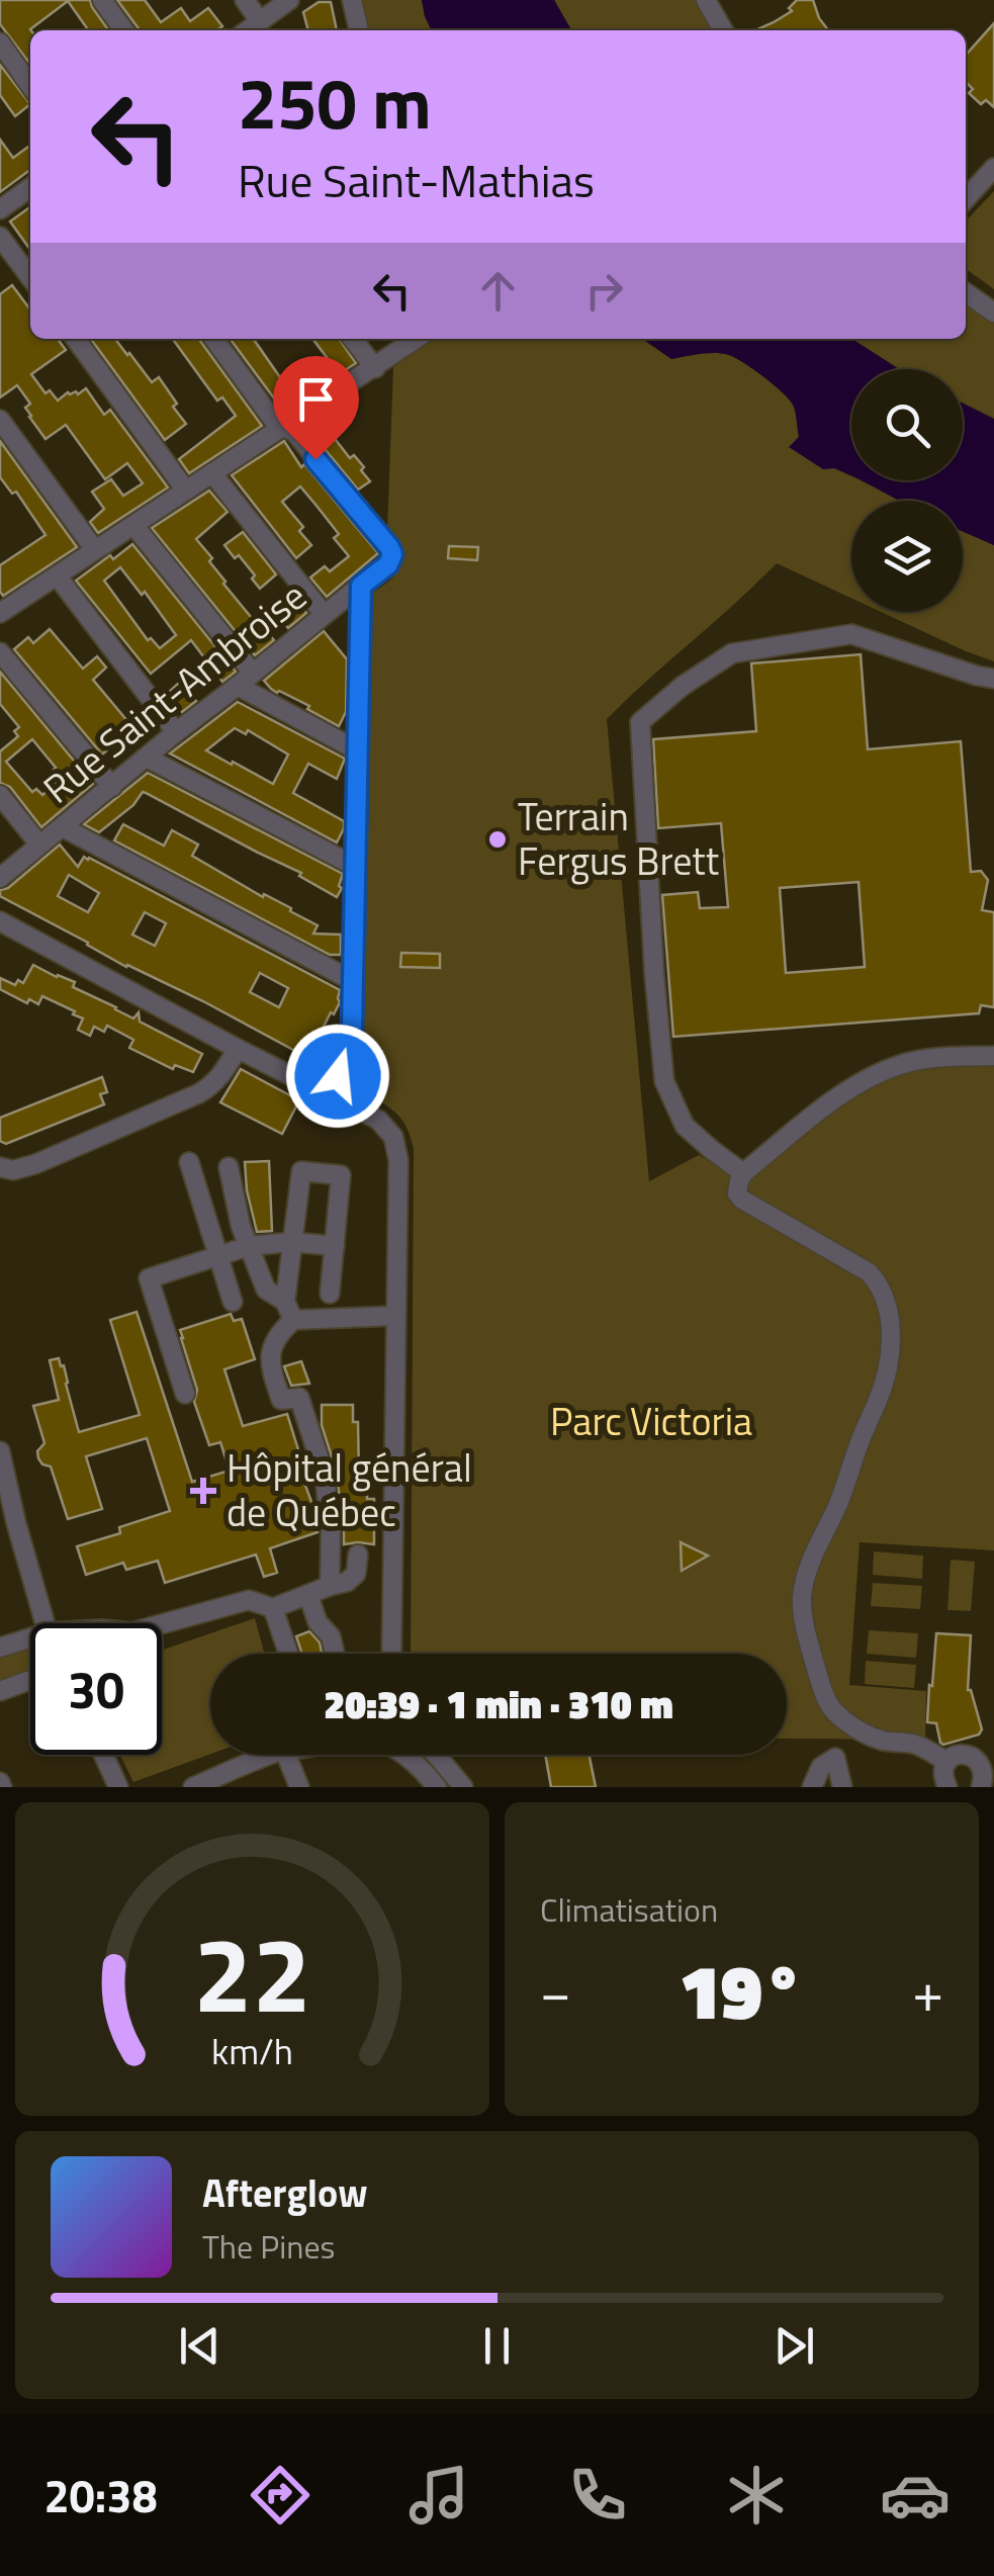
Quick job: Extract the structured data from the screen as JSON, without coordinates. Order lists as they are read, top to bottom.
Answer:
{
  "streets": {
    "street": ["Rue Saint-Ambroise"]
  },
  "parks": ["Parc Victoria"],
  "places": {
    "other": ["Terrain Fergus Brett"],
    "health": ["Hôpital général de Québec"]
  },
  "page": {
    "turn": ["250 m", "Rue Saint-Mathias"],
    "limit": "30",
    "trip": "20:39 · 1 min · 310 m",
    "tile": "Climatisation",
    "heat": ["−", "19°", "+"],
    "song": ["Afterglow", "The Pines"],
    "tabs": "20:38",
    "gauge": ["22", "km/h"]
  }
}
